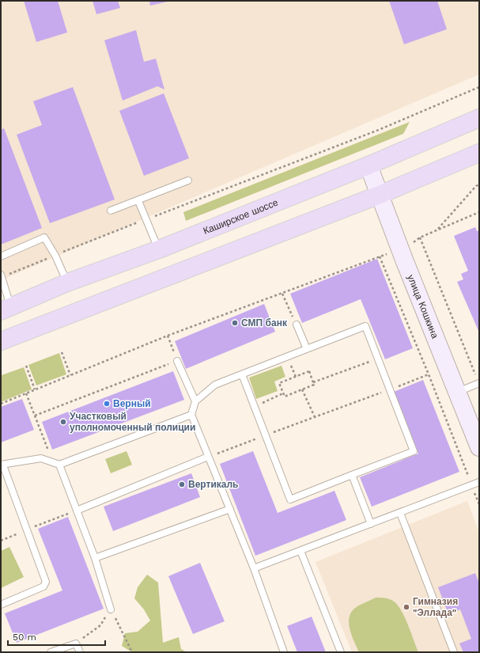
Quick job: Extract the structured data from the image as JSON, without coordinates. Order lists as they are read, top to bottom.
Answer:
{
  "streets": {
    "main road": ["Каширское шоссе", "улица Кошкина"]
  },
  "crossings": [
    ["Каширское шоссе", "улица Кошкина"]
  ],
  "places": [
    "СМП банк",
    "Верный",
    "Участковый уполномоченный полиции",
    "Вертикаль",
    "Гимназия \"Эллада\""
  ],
  "scale_bar": "50 m"
}
